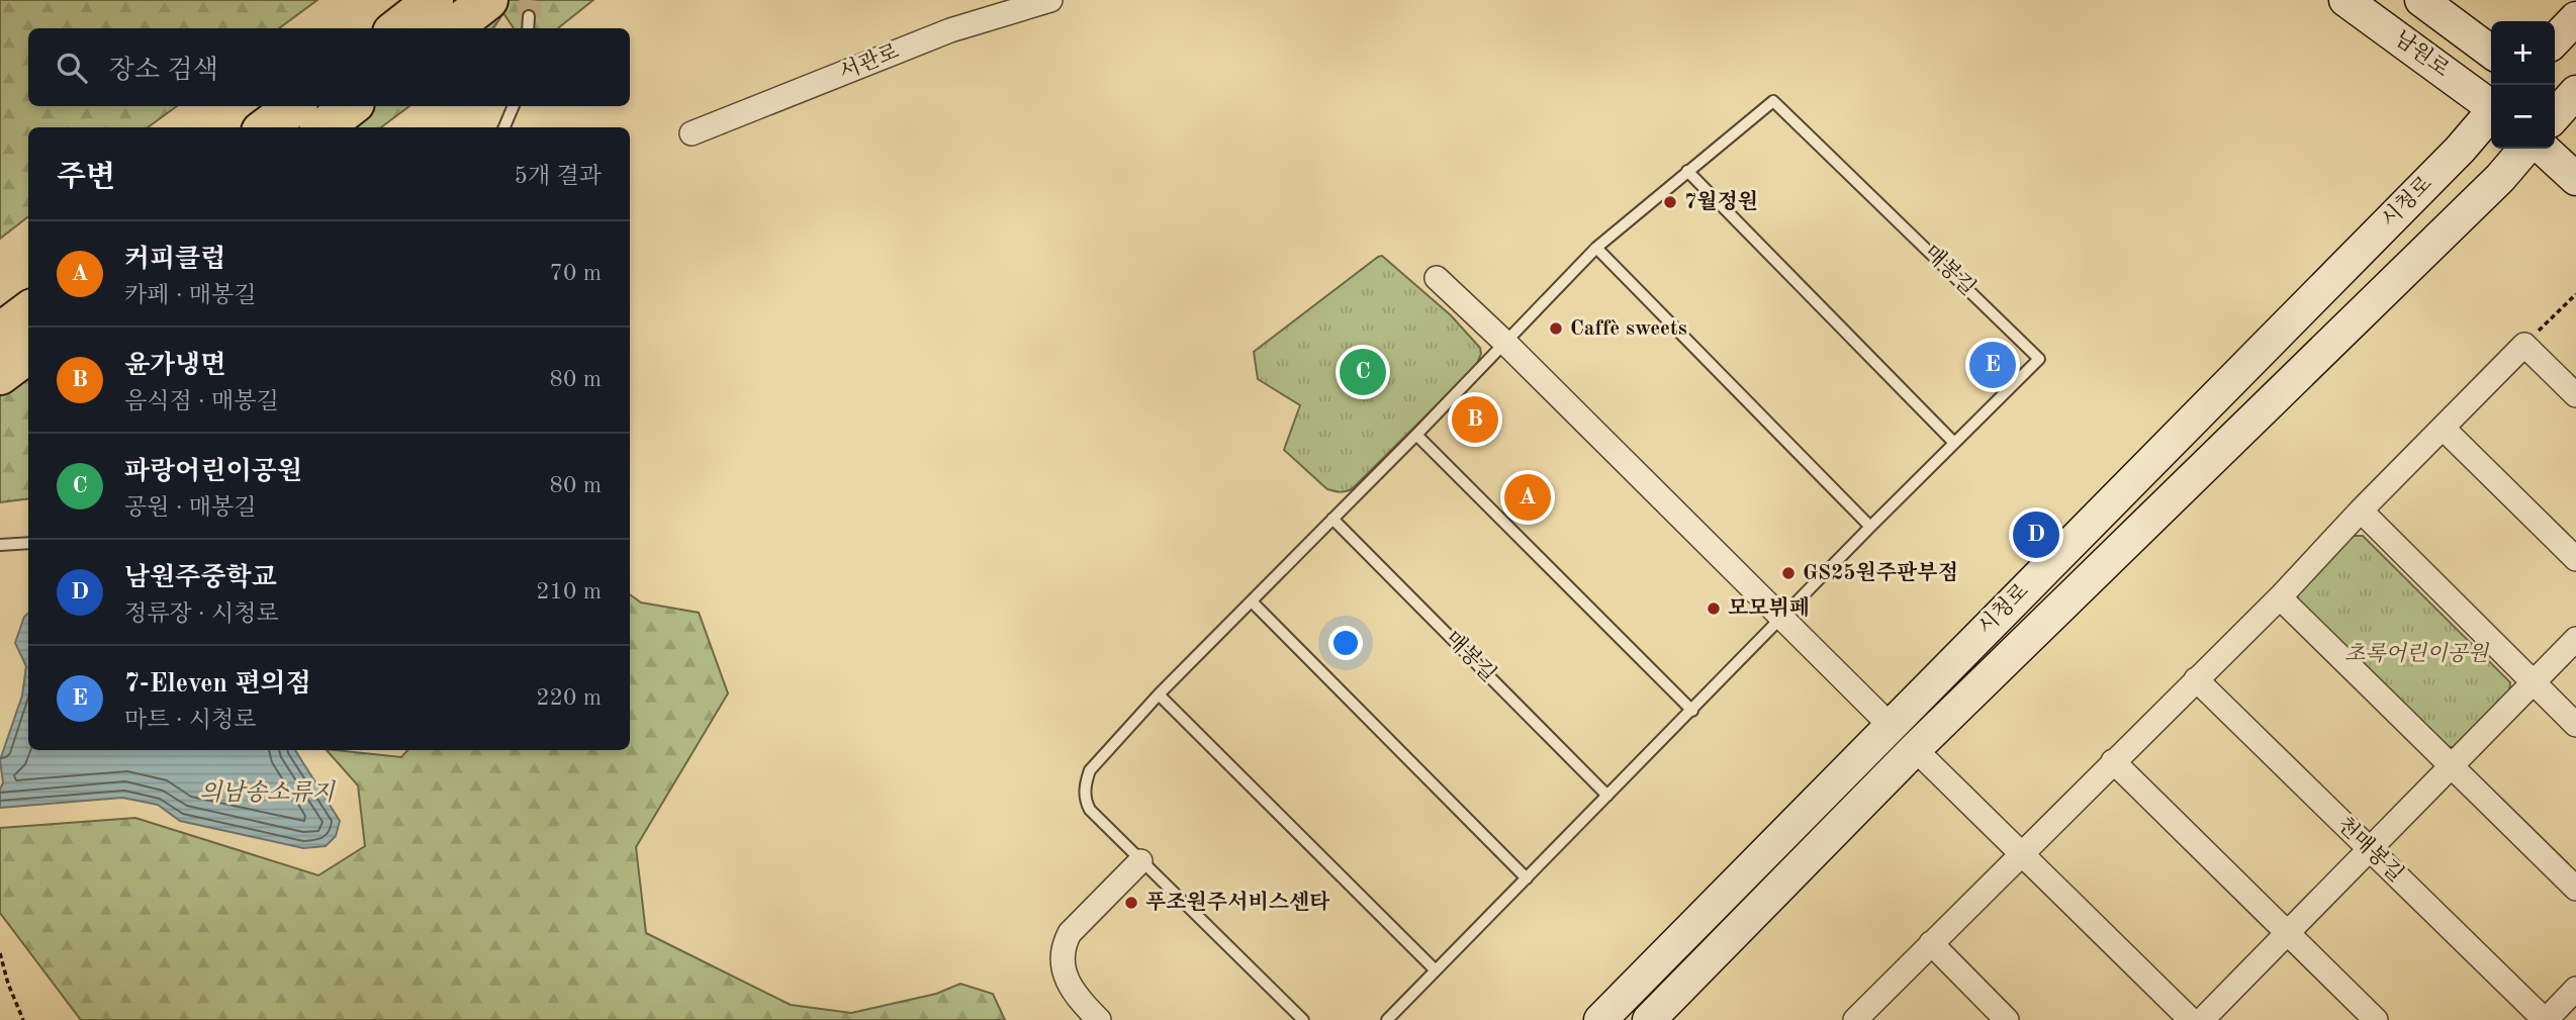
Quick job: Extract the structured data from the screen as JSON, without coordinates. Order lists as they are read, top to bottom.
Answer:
{
  "streets": {
    "street": [
      "남원로",
      "서관로",
      "시청로",
      "천매봉길"
    ],
    "lane": ["매봉길"]
  },
  "water": ["의남송소류지"],
  "parks": ["초록어린이공원"],
  "places": [
    "7월정원",
    "Caffè sweets",
    "GS25원주판부점",
    "모모뷔페",
    "푸조원주서비스센타"
  ],
  "page": {
    "map_buttons": ["+", "−"],
    "search": "장소 검색",
    "heading": ["주변", "5개 결과"],
    "list": [
      {
        "mark": "A",
        "name": "커피클럽",
        "note": "카페 · 매봉길",
        "value": "70 m"
      },
      {
        "mark": "B",
        "name": "윤가냉면",
        "note": "음식점 · 매봉길",
        "value": "80 m"
      },
      {
        "mark": "C",
        "name": "파랑어린이공원",
        "note": "공원 · 매봉길",
        "value": "80 m"
      },
      {
        "mark": "D",
        "name": "남원주중학교",
        "note": "정류장 · 시청로",
        "value": "210 m"
      },
      {
        "mark": "E",
        "name": "7-Eleven 편의점",
        "note": "마트 · 시청로",
        "value": "220 m"
      }
    ],
    "pins": [
      "E",
      "C",
      "B",
      "A",
      "D"
    ]
  }
}
